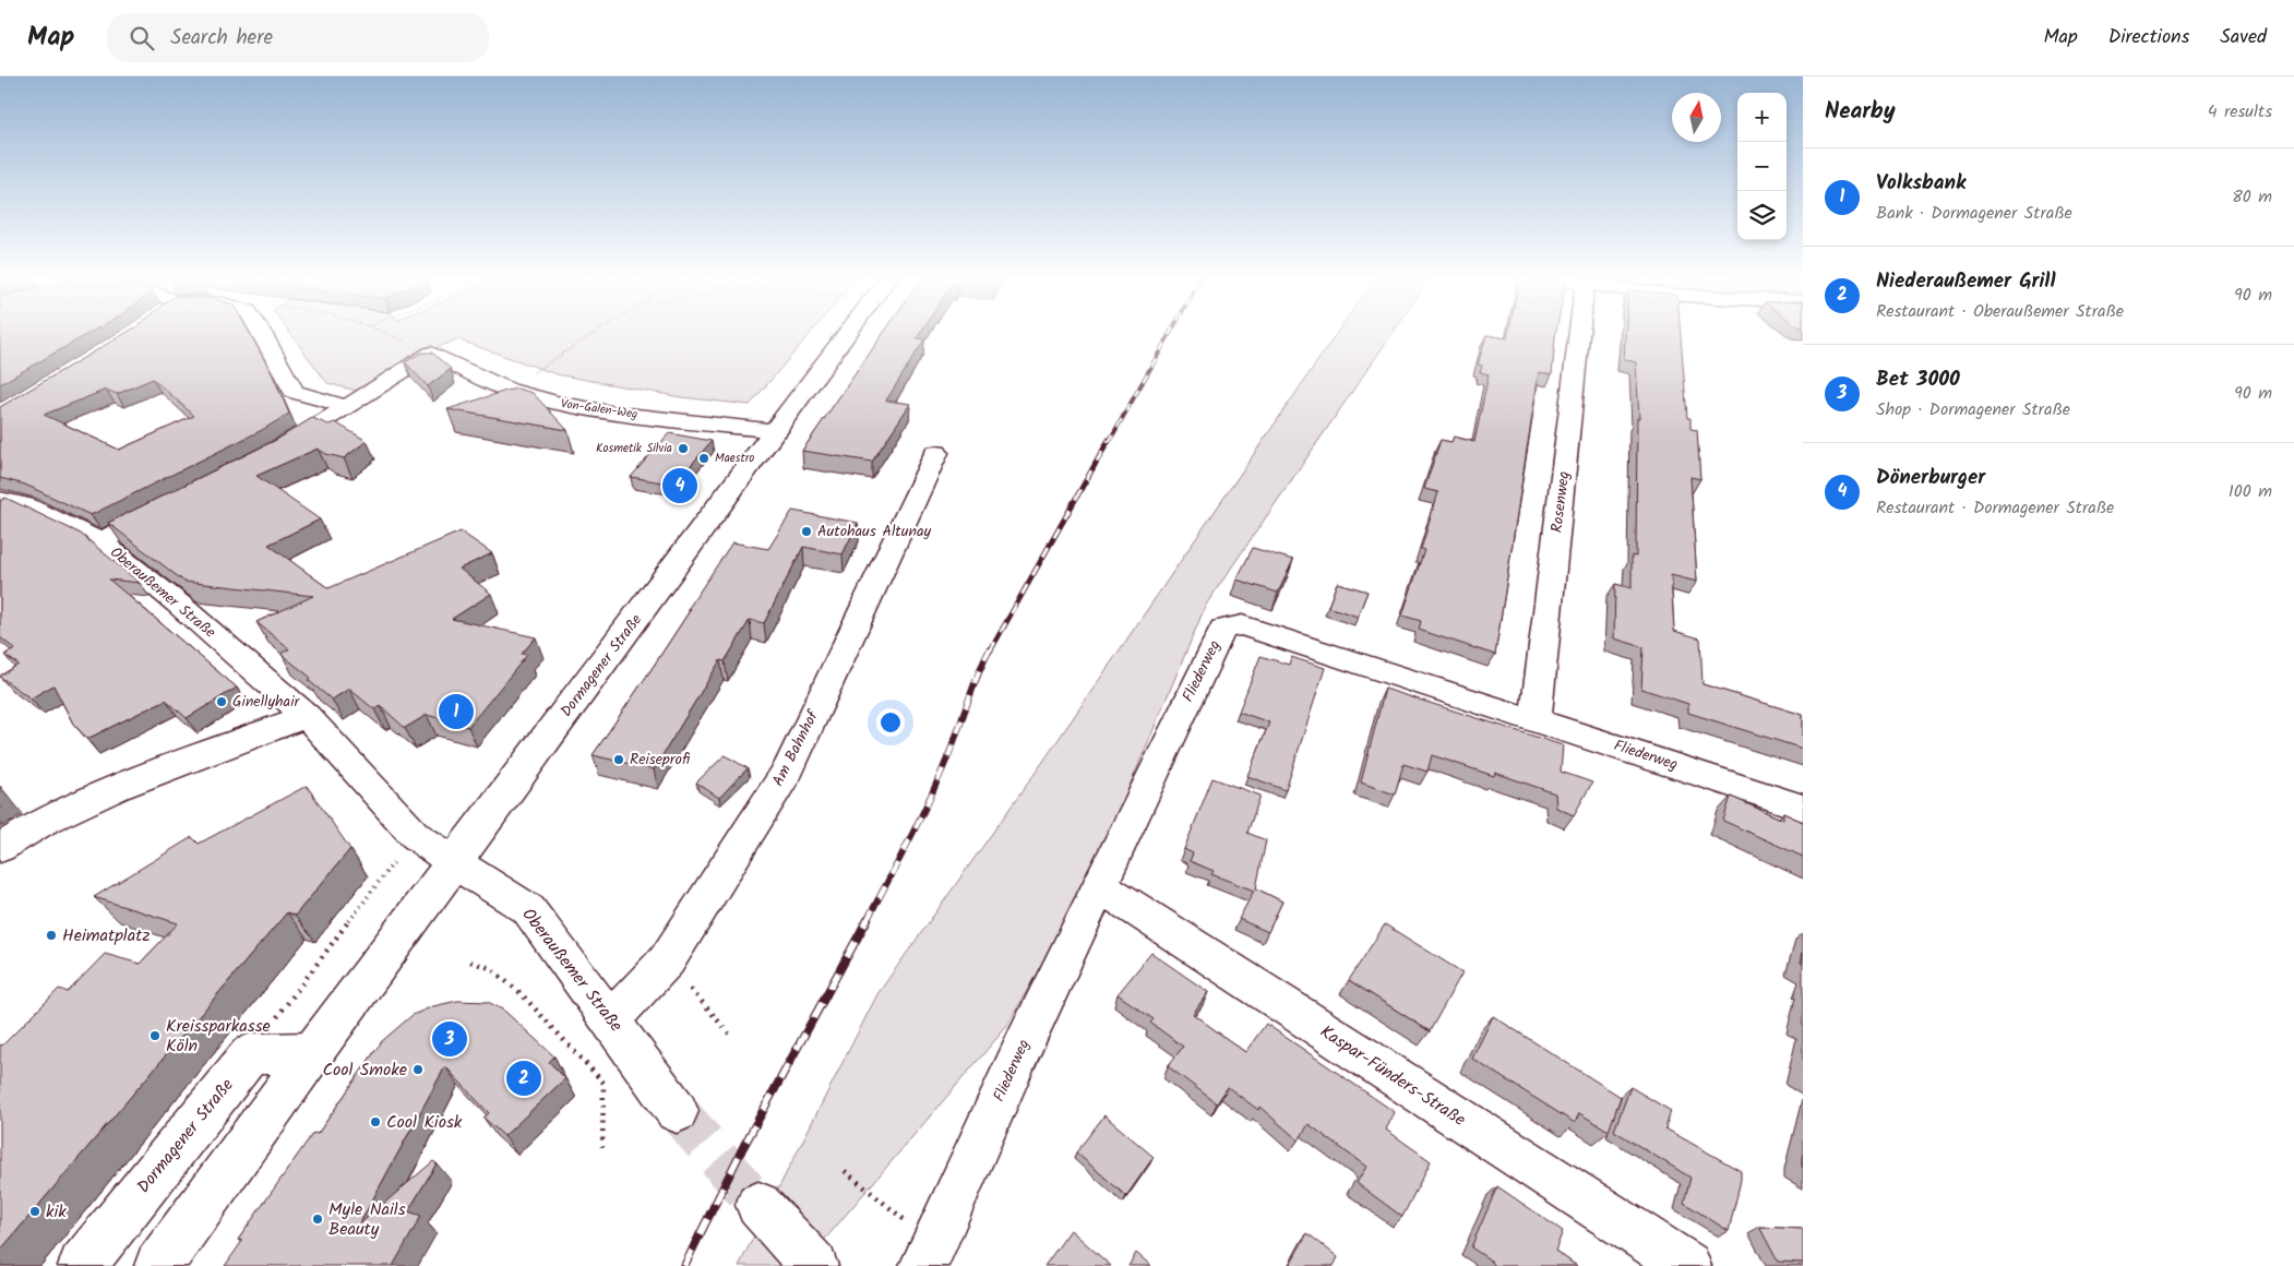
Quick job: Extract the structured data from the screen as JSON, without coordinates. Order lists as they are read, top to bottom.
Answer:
{
  "streets": {
    "street": [
      "Von-Galen-Weg",
      "Rosenweg",
      "Oberaußemer Straße",
      "Dormagener Straße",
      "Fliederweg",
      "Am Bahnhof",
      "Kaspar-Fünders-Straße"
    ]
  },
  "crossings": [
    ["Von-Galen-Weg", "Dormagener Straße"],
    ["Rosenweg", "Fliederweg"],
    ["Oberaußemer Straße", "Dormagener Straße"],
    ["Oberaußemer Straße", "Am Bahnhof"],
    ["Fliederweg", "Kaspar-Fünders-Straße"]
  ],
  "places": [
    "Kosmetik Silvia",
    "Maestro",
    "Autohaus Altunay",
    "Ginellyhair",
    "Reiseprofi",
    "Heimatplatz",
    "Kreissparkasse Köln",
    "Cool Smoke",
    "Cool Kiosk",
    "kik",
    "Myle Nails Beauty"
  ],
  "north": "top",
  "page": {
    "header": "Map",
    "search": "Search here",
    "nav": ["Map", "Directions", "Saved"],
    "heading": ["Nearby", "4 results"],
    "map_buttons": ["+", "−"],
    "list": [
      {
        "mark": "1",
        "name": "Volksbank",
        "note": "Bank · Dormagener Straße",
        "value": "80 m"
      },
      {
        "mark": "2",
        "name": "Niederaußemer Grill",
        "note": "Restaurant · Oberaußemer Straße",
        "value": "90 m"
      },
      {
        "mark": "3",
        "name": "Bet 3000",
        "note": "Shop · Dormagener Straße",
        "value": "90 m"
      },
      {
        "mark": "4",
        "name": "Dönerburger",
        "note": "Restaurant · Dormagener Straße",
        "value": "100 m"
      }
    ],
    "pins": [
      "4",
      "1",
      "3",
      "2"
    ]
  }
}
